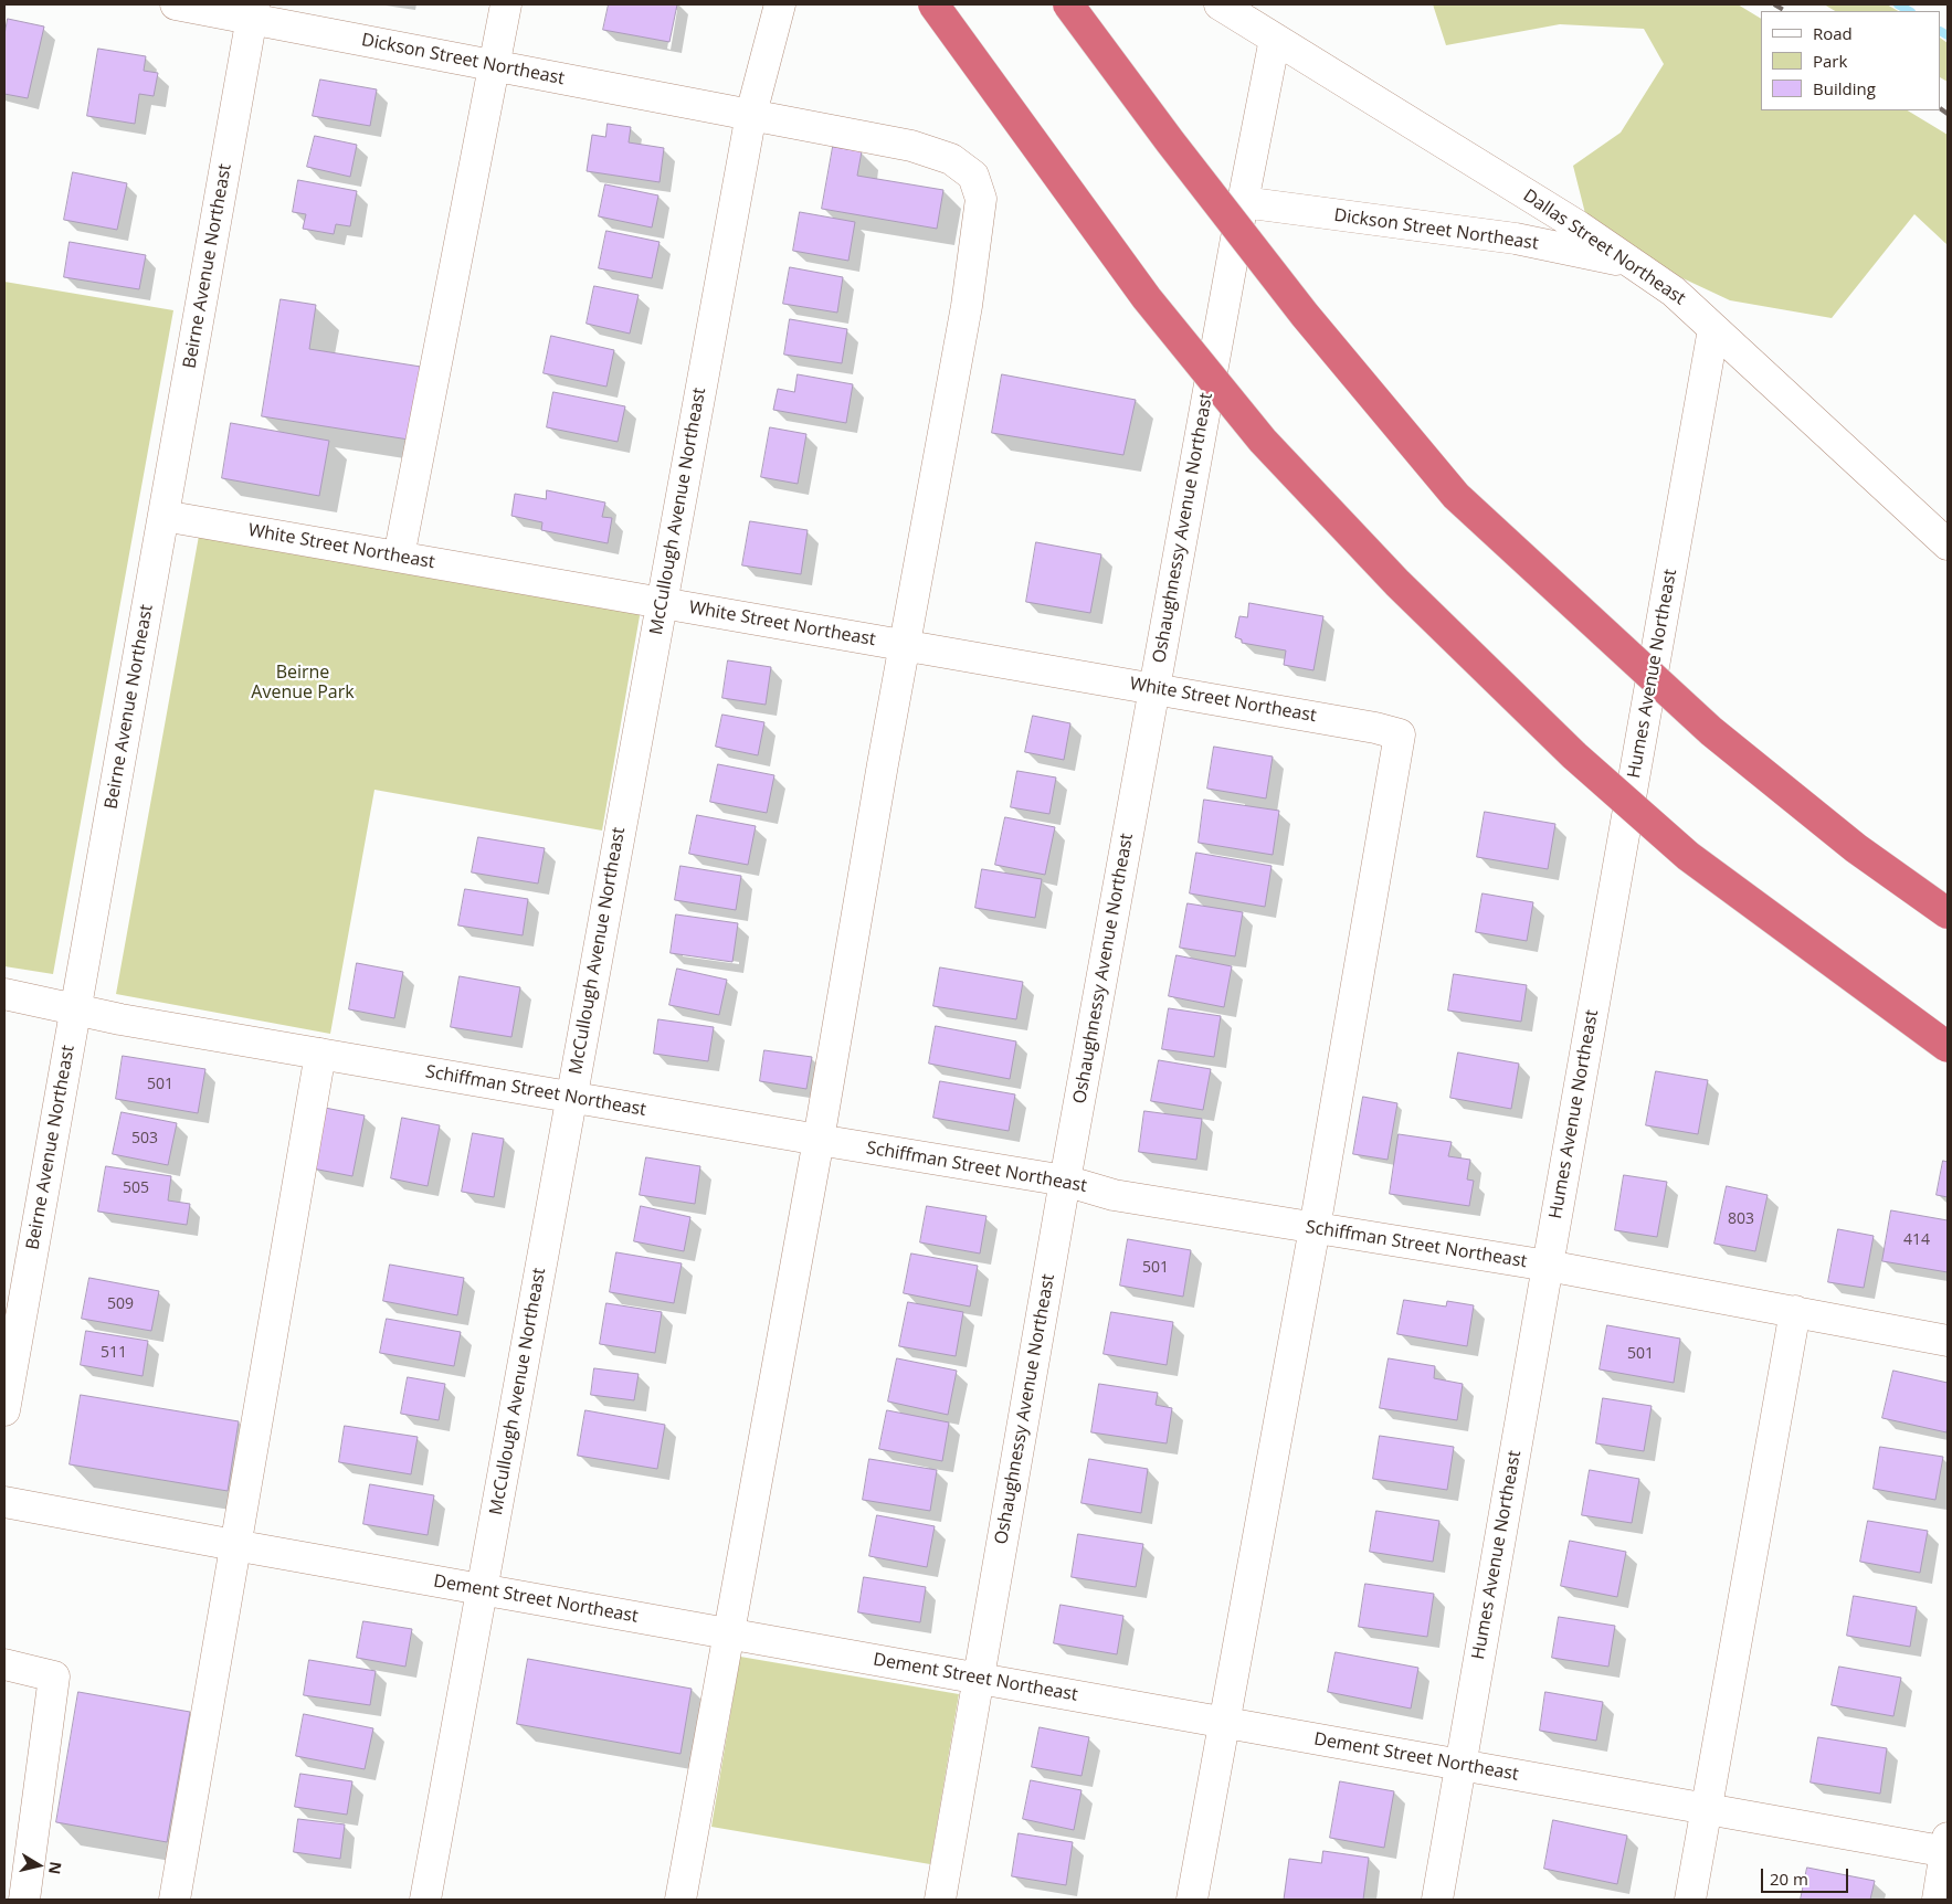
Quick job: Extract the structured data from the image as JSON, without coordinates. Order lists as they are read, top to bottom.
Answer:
{
  "streets": {
    "street": [
      "Dickson Street Northeast",
      "Dallas Street Northeast",
      "Beirne Avenue Northeast",
      "McCullough Avenue Northeast",
      "Oshaughnessy Avenue Northeast",
      "White Street Northeast",
      "Humes Avenue Northeast",
      "Schiffman Street Northeast",
      "Dement Street Northeast"
    ]
  },
  "crossings": [
    ["Dickson Street Northeast", "Dallas Street Northeast"],
    ["Dickson Street Northeast", "Beirne Avenue Northeast"],
    ["Dickson Street Northeast", "McCullough Avenue Northeast"],
    ["Dickson Street Northeast", "Oshaughnessy Avenue Northeast"],
    ["Dickson Street Northeast", "White Street Northeast"],
    ["Dickson Street Northeast", "Schiffman Street Northeast"],
    ["Dickson Street Northeast", "Dement Street Northeast"],
    ["Dallas Street Northeast", "Oshaughnessy Avenue Northeast"],
    ["Dallas Street Northeast", "Humes Avenue Northeast"],
    ["Beirne Avenue Northeast", "White Street Northeast"],
    ["Beirne Avenue Northeast", "Schiffman Street Northeast"],
    ["McCullough Avenue Northeast", "White Street Northeast"],
    ["McCullough Avenue Northeast", "Schiffman Street Northeast"],
    ["McCullough Avenue Northeast", "Dement Street Northeast"],
    ["Oshaughnessy Avenue Northeast", "White Street Northeast"],
    ["Oshaughnessy Avenue Northeast", "Schiffman Street Northeast"],
    ["Oshaughnessy Avenue Northeast", "Dement Street Northeast"],
    ["White Street Northeast", "Schiffman Street Northeast"],
    ["Humes Avenue Northeast", "Schiffman Street Northeast"],
    ["Humes Avenue Northeast", "Dement Street Northeast"]
  ],
  "parks": ["Beirne Avenue Park"],
  "house_numbers": [
    "501",
    "503",
    "505",
    "803",
    "414",
    "501",
    "509",
    "511",
    "501"
  ],
  "legend": ["Road", "Park", "Building"],
  "scale_bar": "20 m",
  "north": "right"
}
